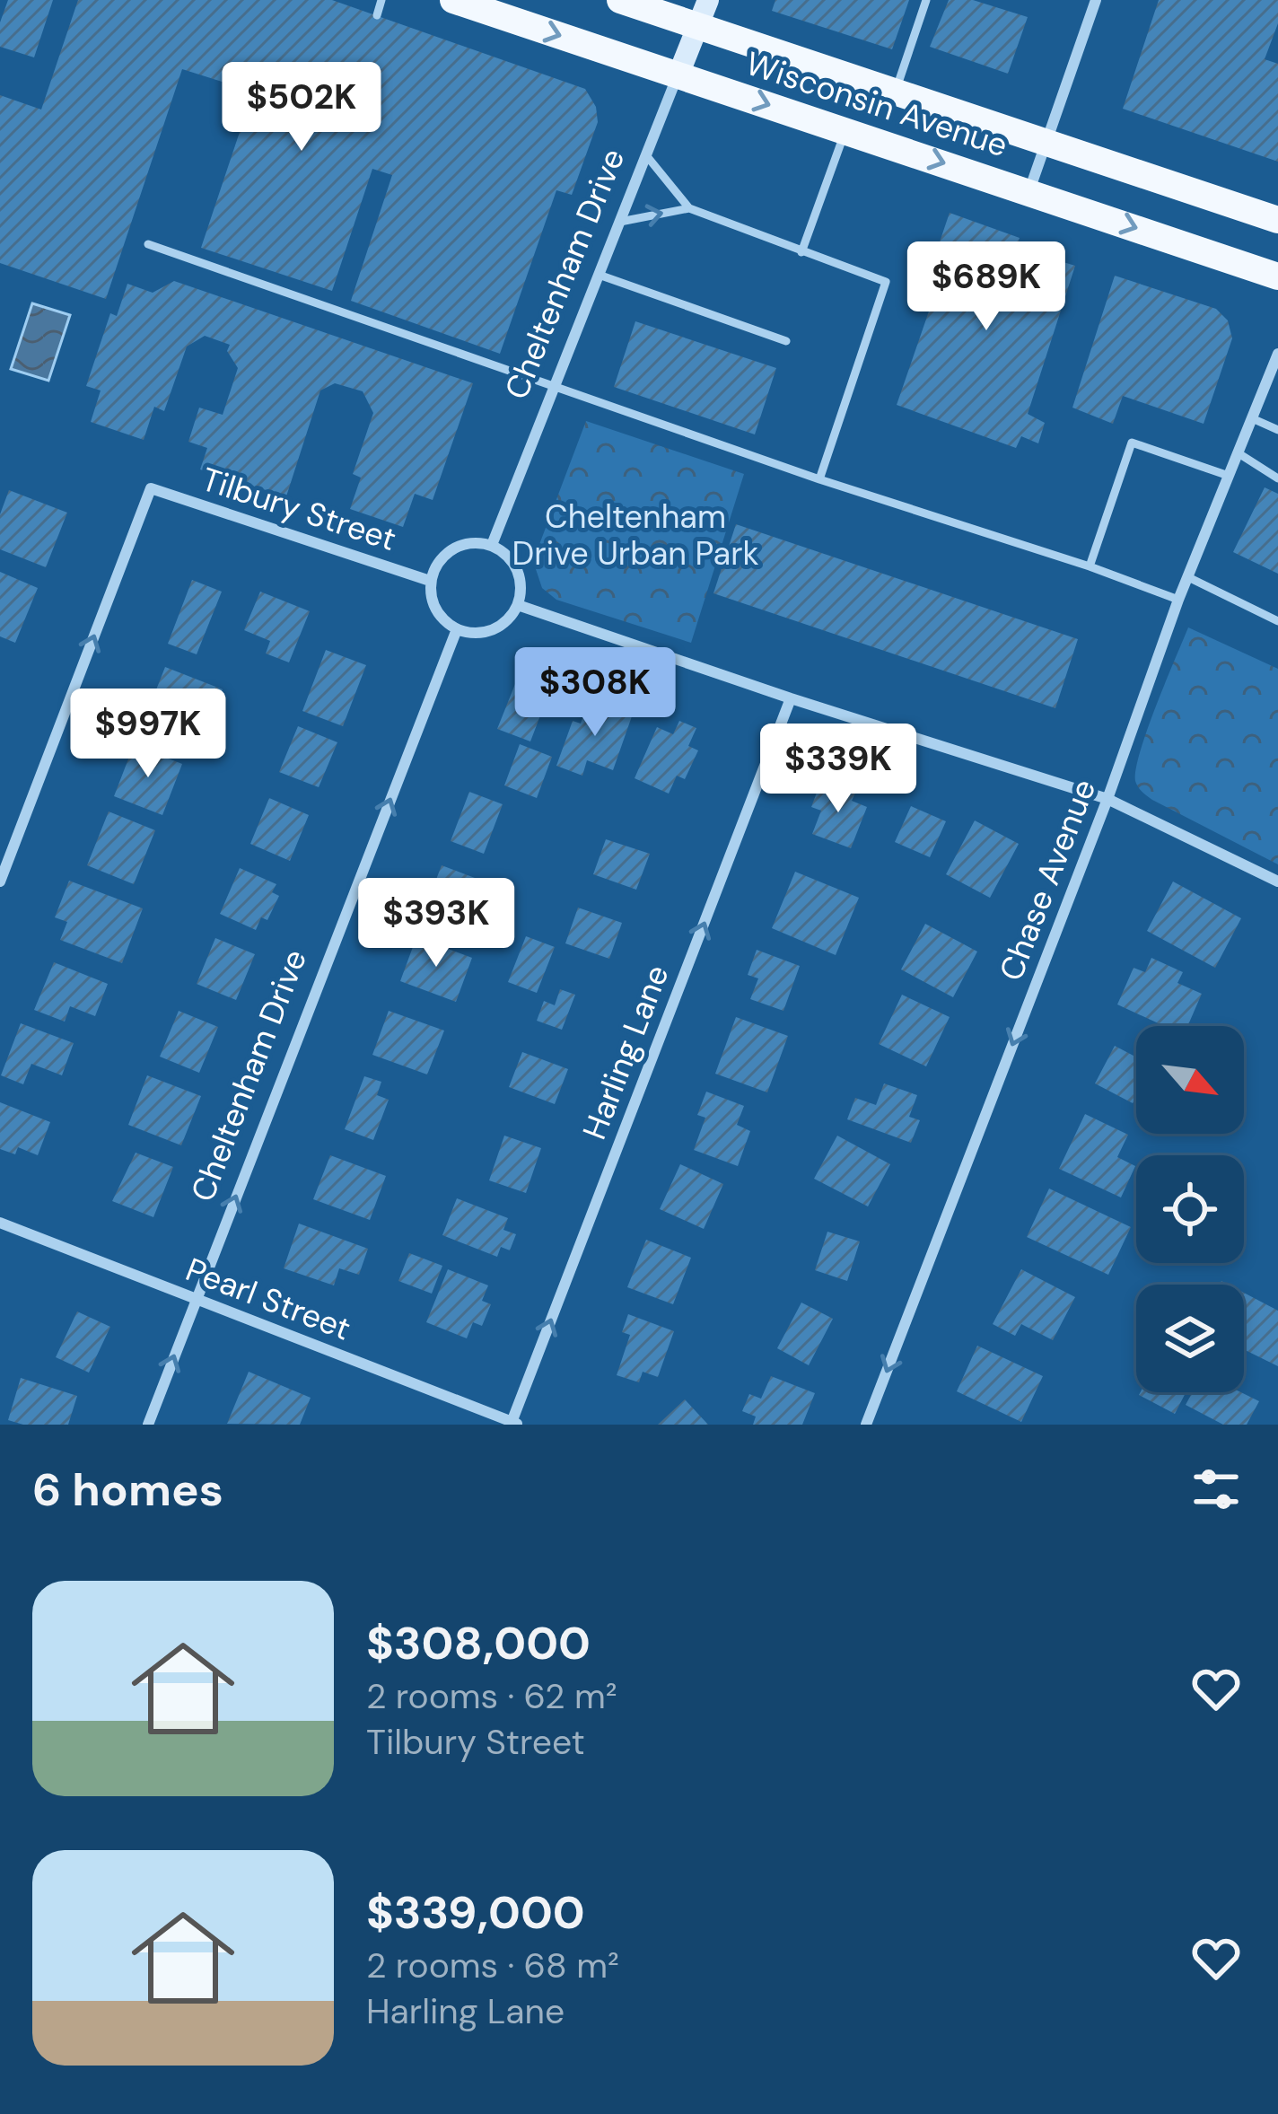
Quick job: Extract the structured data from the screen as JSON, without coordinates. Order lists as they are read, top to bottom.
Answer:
{
  "streets": {
    "main road": ["Wisconsin Avenue"],
    "street": [
      "Cheltenham Drive",
      "Tilbury Street",
      "Chase Avenue",
      "Harling Lane",
      "Pearl Street"
    ]
  },
  "crossings": [
    ["Wisconsin Avenue", "Cheltenham Drive"],
    ["Cheltenham Drive", "Tilbury Street"],
    ["Cheltenham Drive", "Pearl Street"],
    ["Harling Lane", "Pearl Street"]
  ],
  "one_way": ["Cheltenham Drive", "Chase Avenue", "Harling Lane"],
  "parks": ["Cheltenham Drive Urban Park"],
  "north": "bottom right",
  "page": {
    "price": [
      "$502K",
      "$689K",
      "$308K",
      "$997K",
      "$339K",
      "$393K"
    ],
    "heading": "6 homes",
    "list": [
      {
        "name": "$308,000",
        "note": "2 rooms · 62 m² · Tilbury Street"
      },
      {
        "name": "$339,000",
        "note": "2 rooms · 68 m² · Harling Lane"
      }
    ]
  }
}
